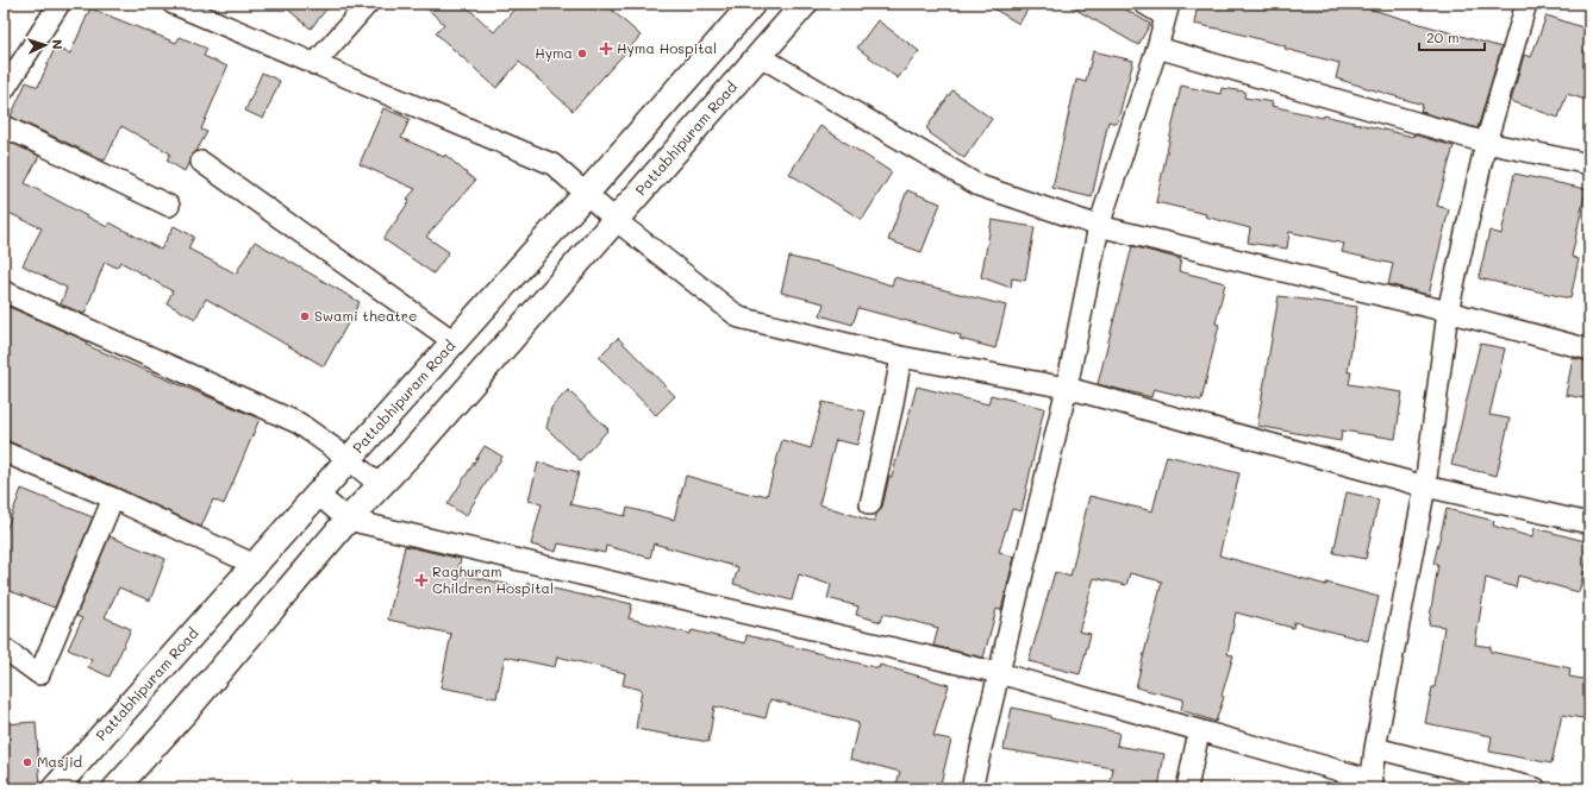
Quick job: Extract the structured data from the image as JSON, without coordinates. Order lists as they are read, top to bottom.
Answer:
{
  "streets": {
    "street": ["Pattabhipuram Road"]
  },
  "places": {
    "health": ["Hyma Hospital", "Raghuram Children Hospital"],
    "other": ["Hyma", "Swami theatre", "Masjid"]
  },
  "scale_bar": "20 m",
  "north": "right"
}
